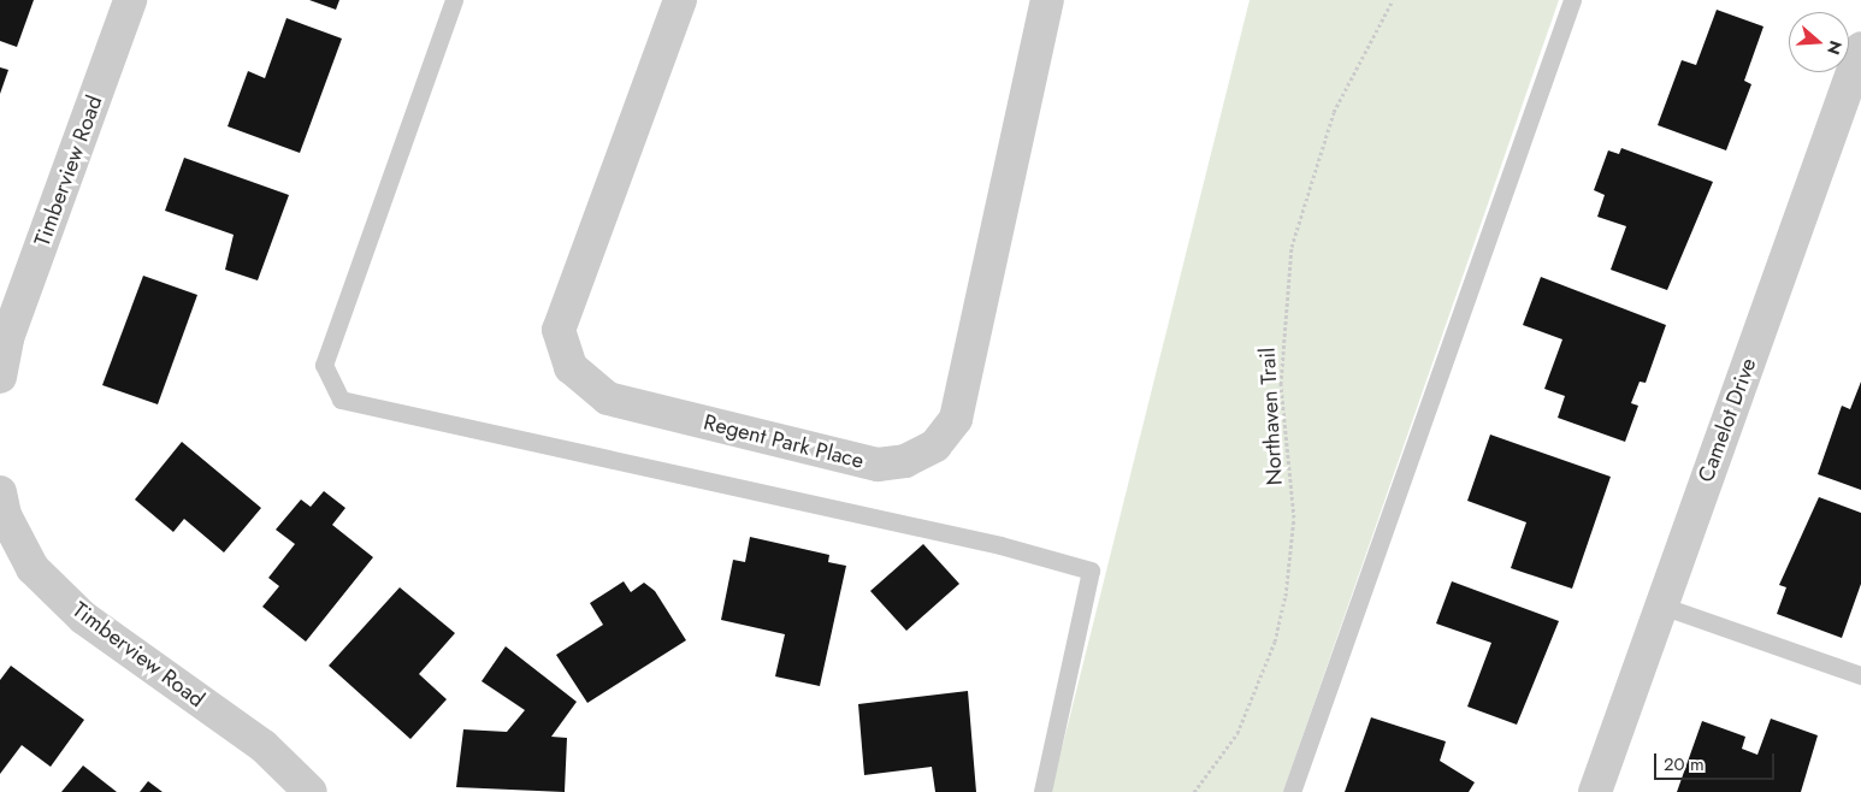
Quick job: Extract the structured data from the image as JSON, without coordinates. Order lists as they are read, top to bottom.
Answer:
{
  "streets": {
    "street": ["Timberview Road", "Camelot Drive", "Regent Park Place"],
    "path": ["Northaven Trail"]
  },
  "scale_bar": "20 m",
  "north": "right"
}
